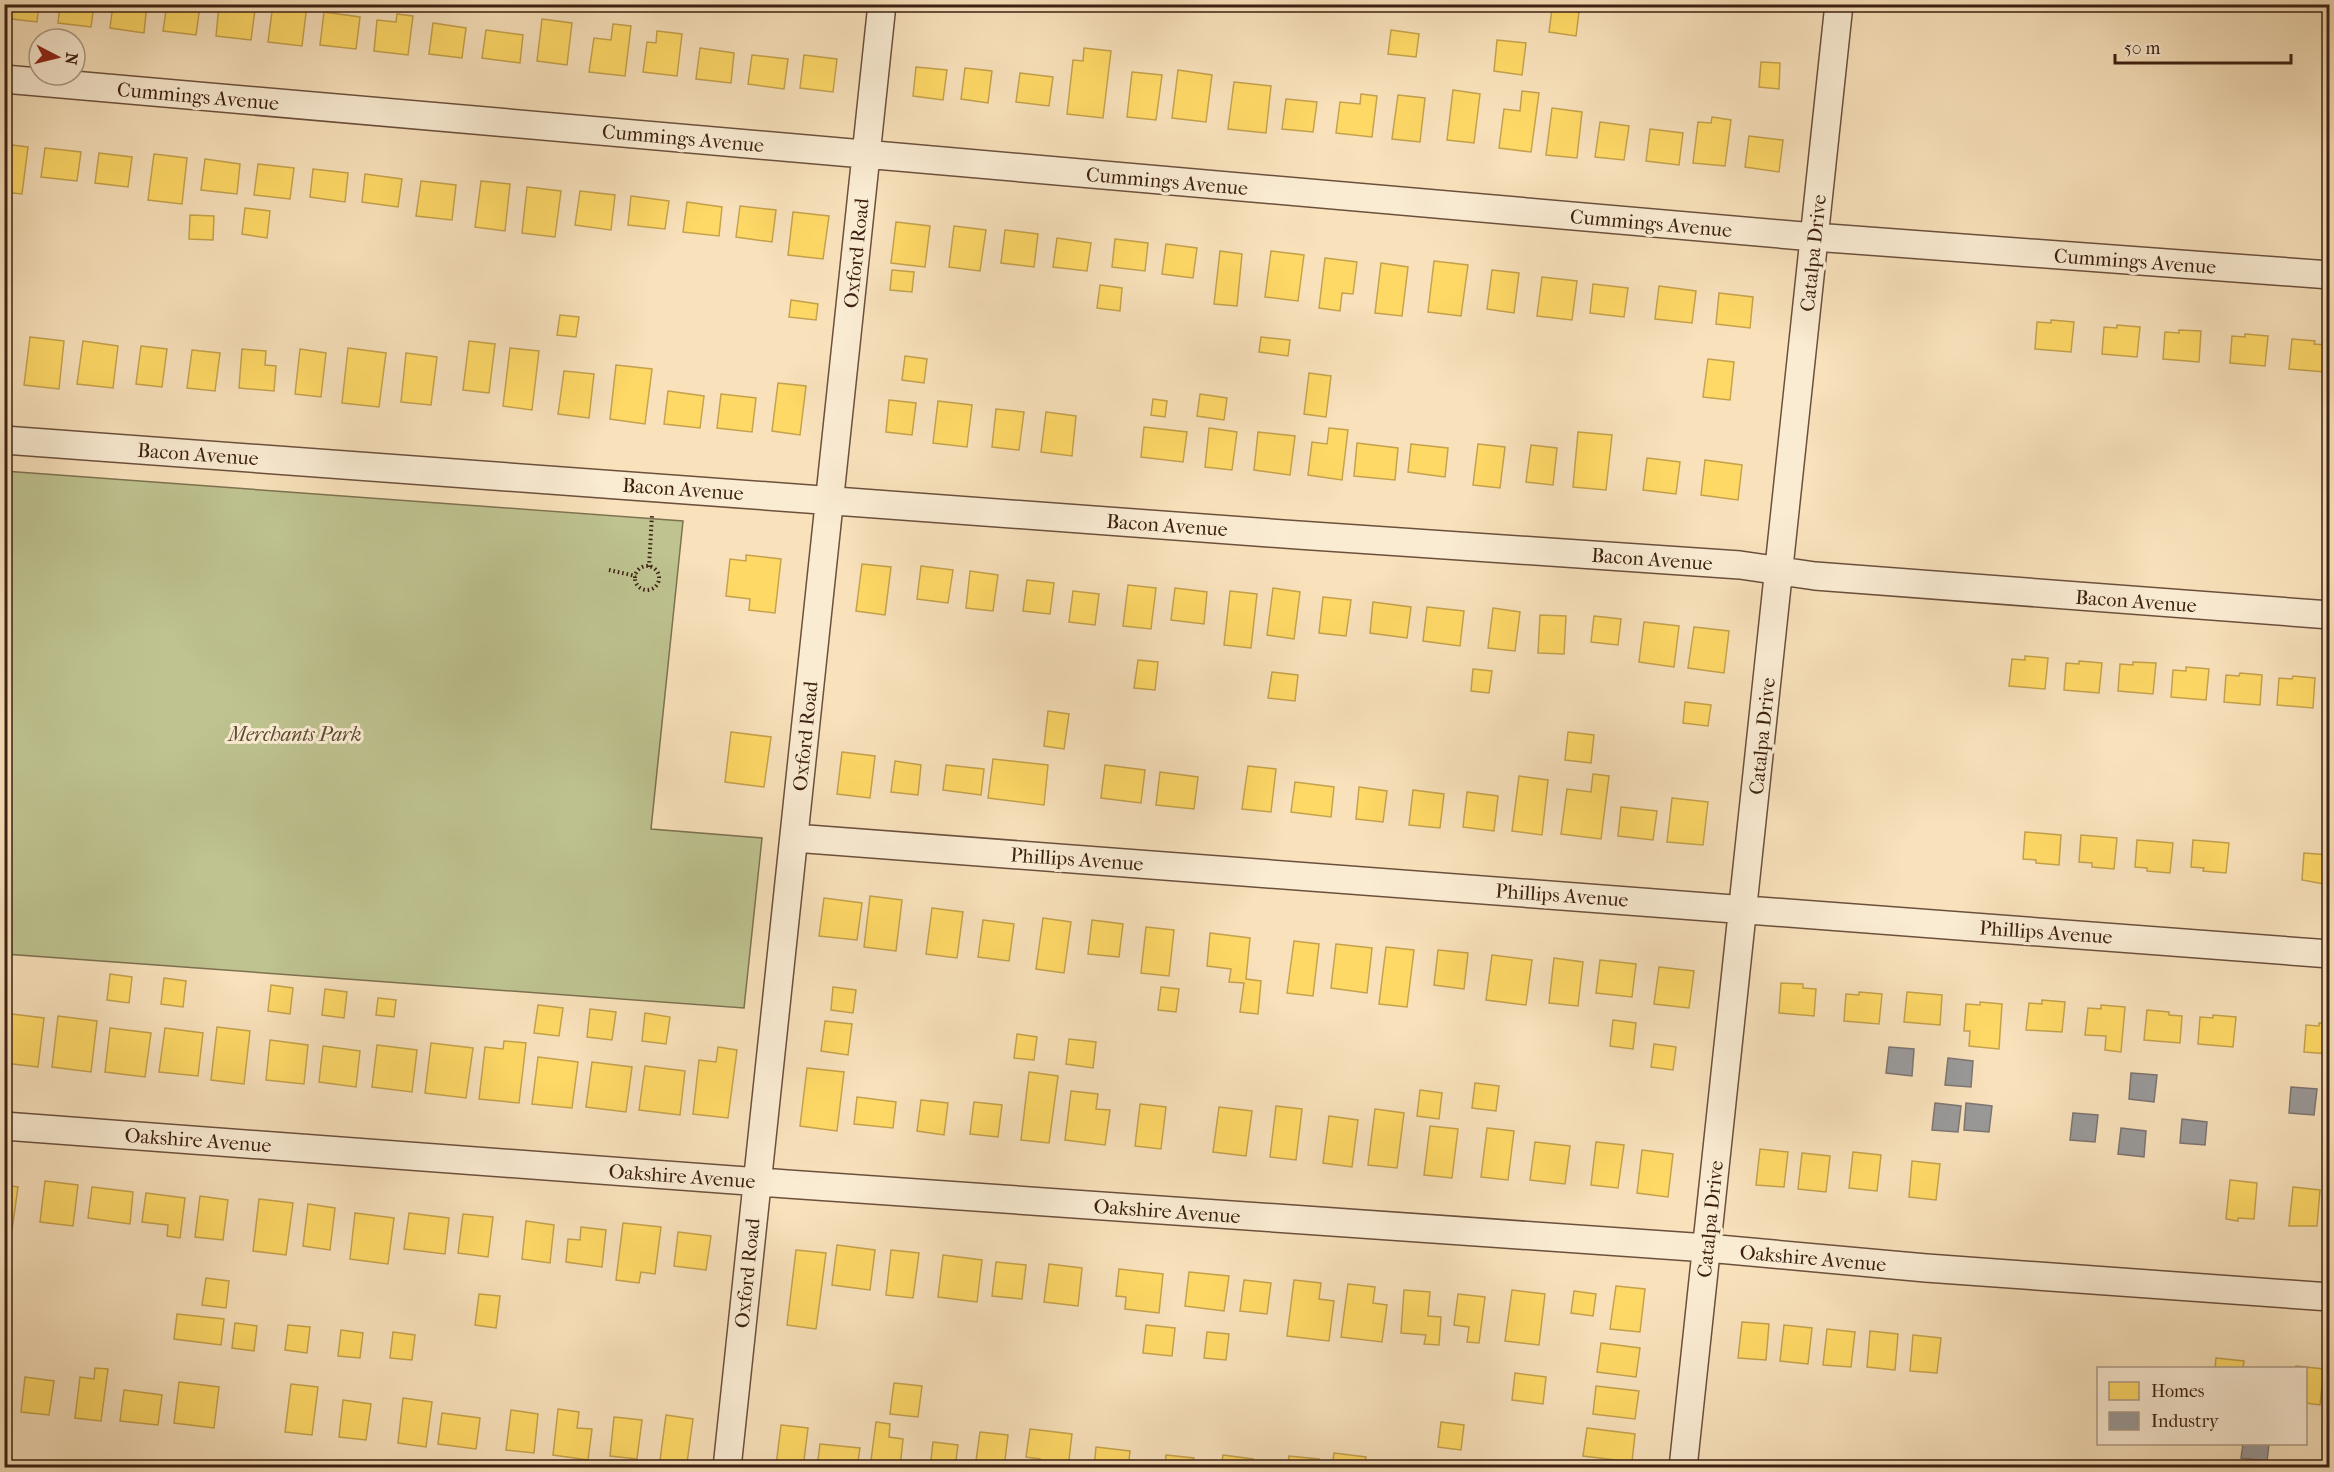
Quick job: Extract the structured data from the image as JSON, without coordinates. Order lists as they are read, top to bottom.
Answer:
{
  "streets": {
    "street": [
      "Cummings Avenue",
      "Oxford Road",
      "Catalpa Drive",
      "Bacon Avenue",
      "Phillips Avenue",
      "Oakshire Avenue"
    ]
  },
  "crossings": [
    ["Cummings Avenue", "Oxford Road"],
    ["Cummings Avenue", "Catalpa Drive"],
    ["Oxford Road", "Bacon Avenue"],
    ["Oxford Road", "Phillips Avenue"],
    ["Oxford Road", "Oakshire Avenue"],
    ["Catalpa Drive", "Bacon Avenue"],
    ["Catalpa Drive", "Phillips Avenue"],
    ["Catalpa Drive", "Oakshire Avenue"]
  ],
  "parks": ["Merchants Park"],
  "legend": ["Homes", "Industry"],
  "scale_bar": "50 m",
  "north": "right"
}
